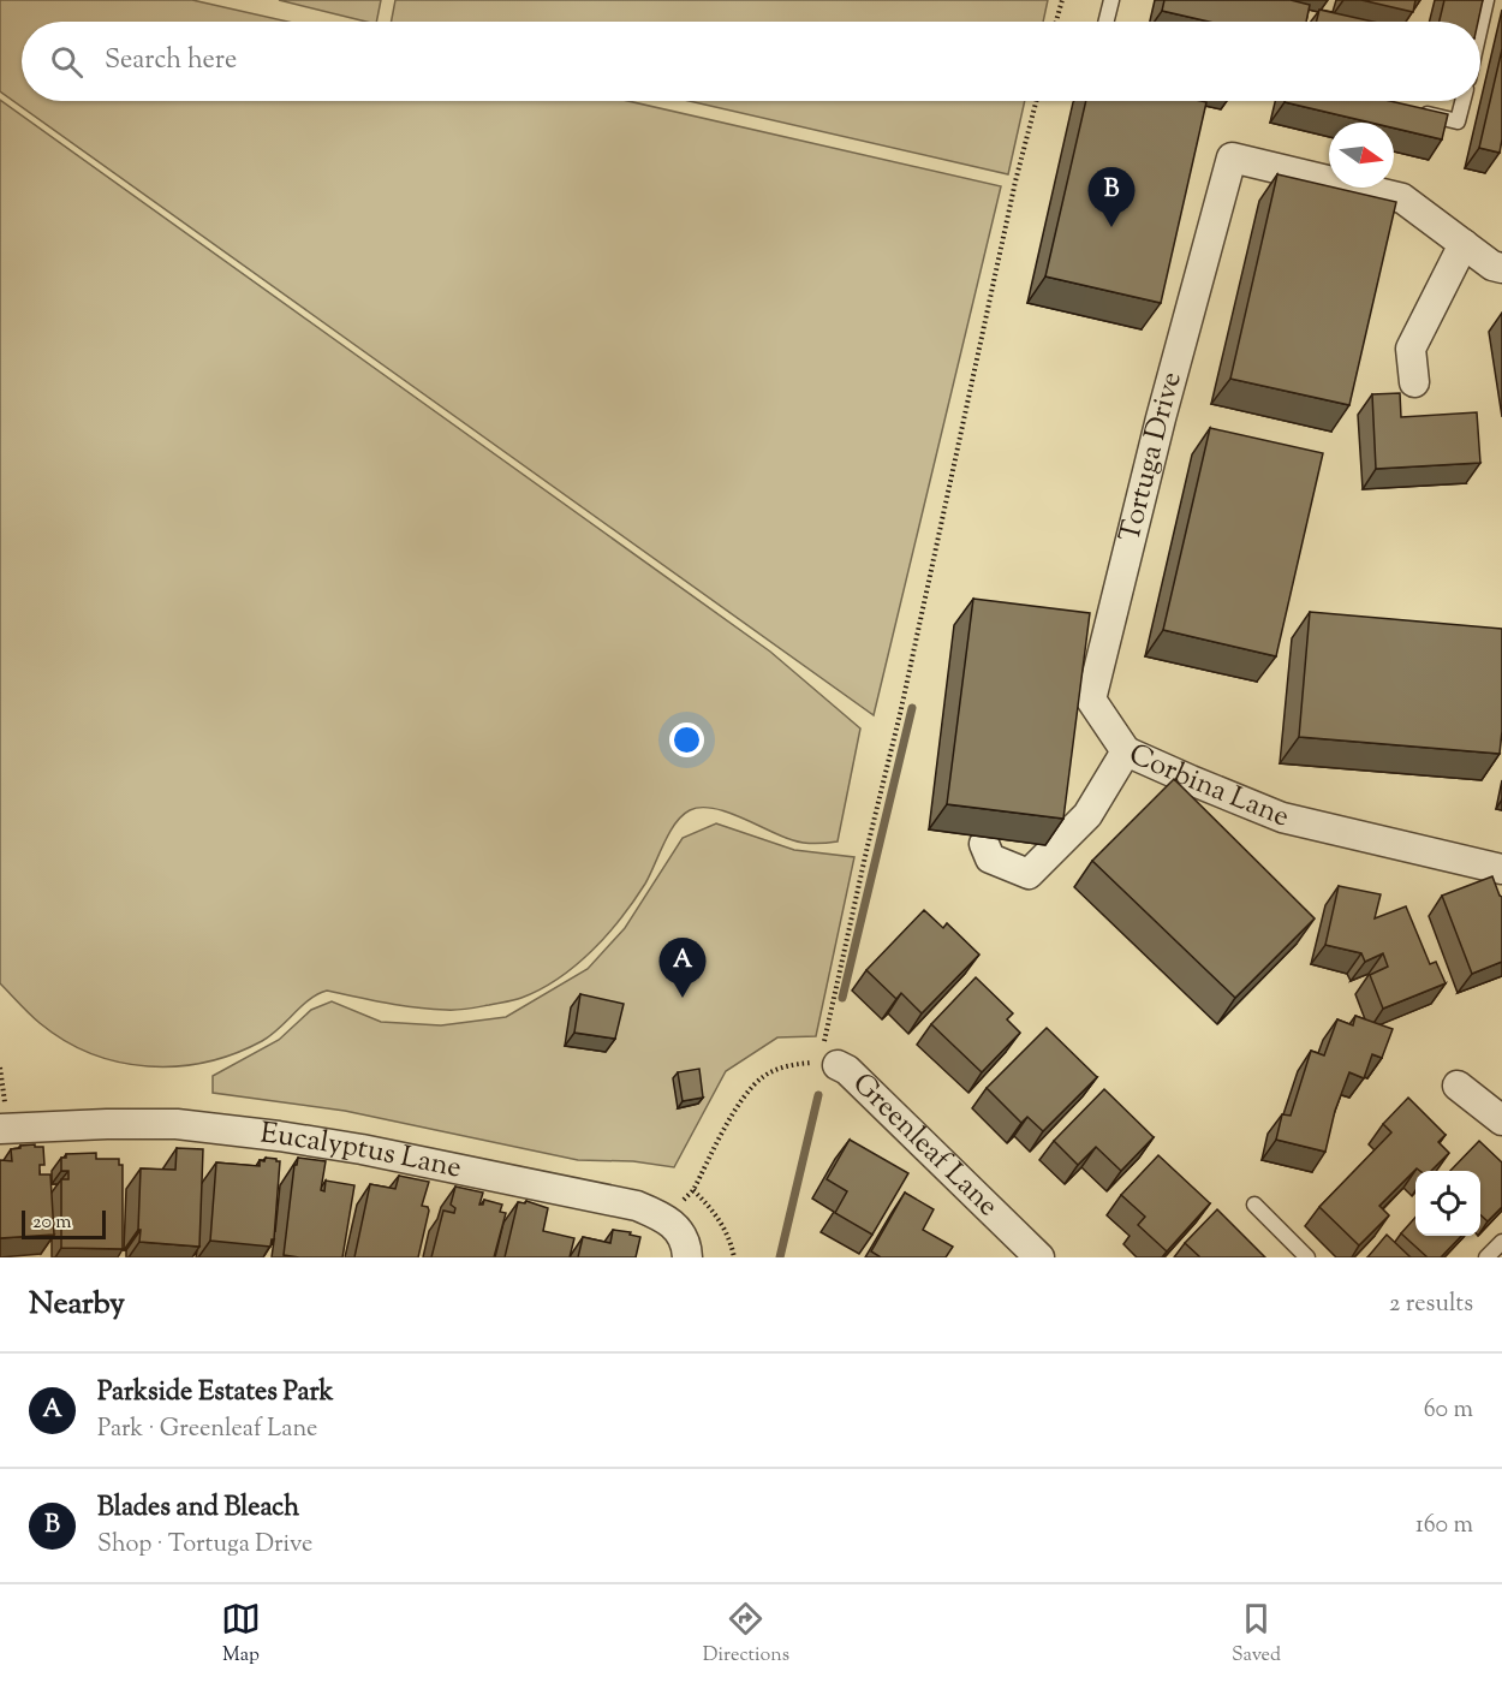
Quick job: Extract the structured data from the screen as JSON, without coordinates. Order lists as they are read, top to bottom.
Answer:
{
  "streets": {
    "street": [
      "Tortuga Drive",
      "Corbina Lane",
      "Greenleaf Lane",
      "Eucalyptus Lane"
    ]
  },
  "crossings": [
    ["Tortuga Drive", "Corbina Lane"]
  ],
  "scale_bar": "20 m",
  "north": "right",
  "page": {
    "search": "Search here",
    "pins": ["B", "A"],
    "scale": "20 m",
    "heading": ["Nearby", "2 results"],
    "list": [
      {
        "mark": "A",
        "name": "Parkside Estates Park",
        "note": "Park · Greenleaf Lane",
        "value": "60 m"
      },
      {
        "mark": "B",
        "name": "Blades and Bleach",
        "note": "Shop · Tortuga Drive",
        "value": "160 m"
      }
    ],
    "nav": ["Map", "Directions", "Saved"]
  }
}
